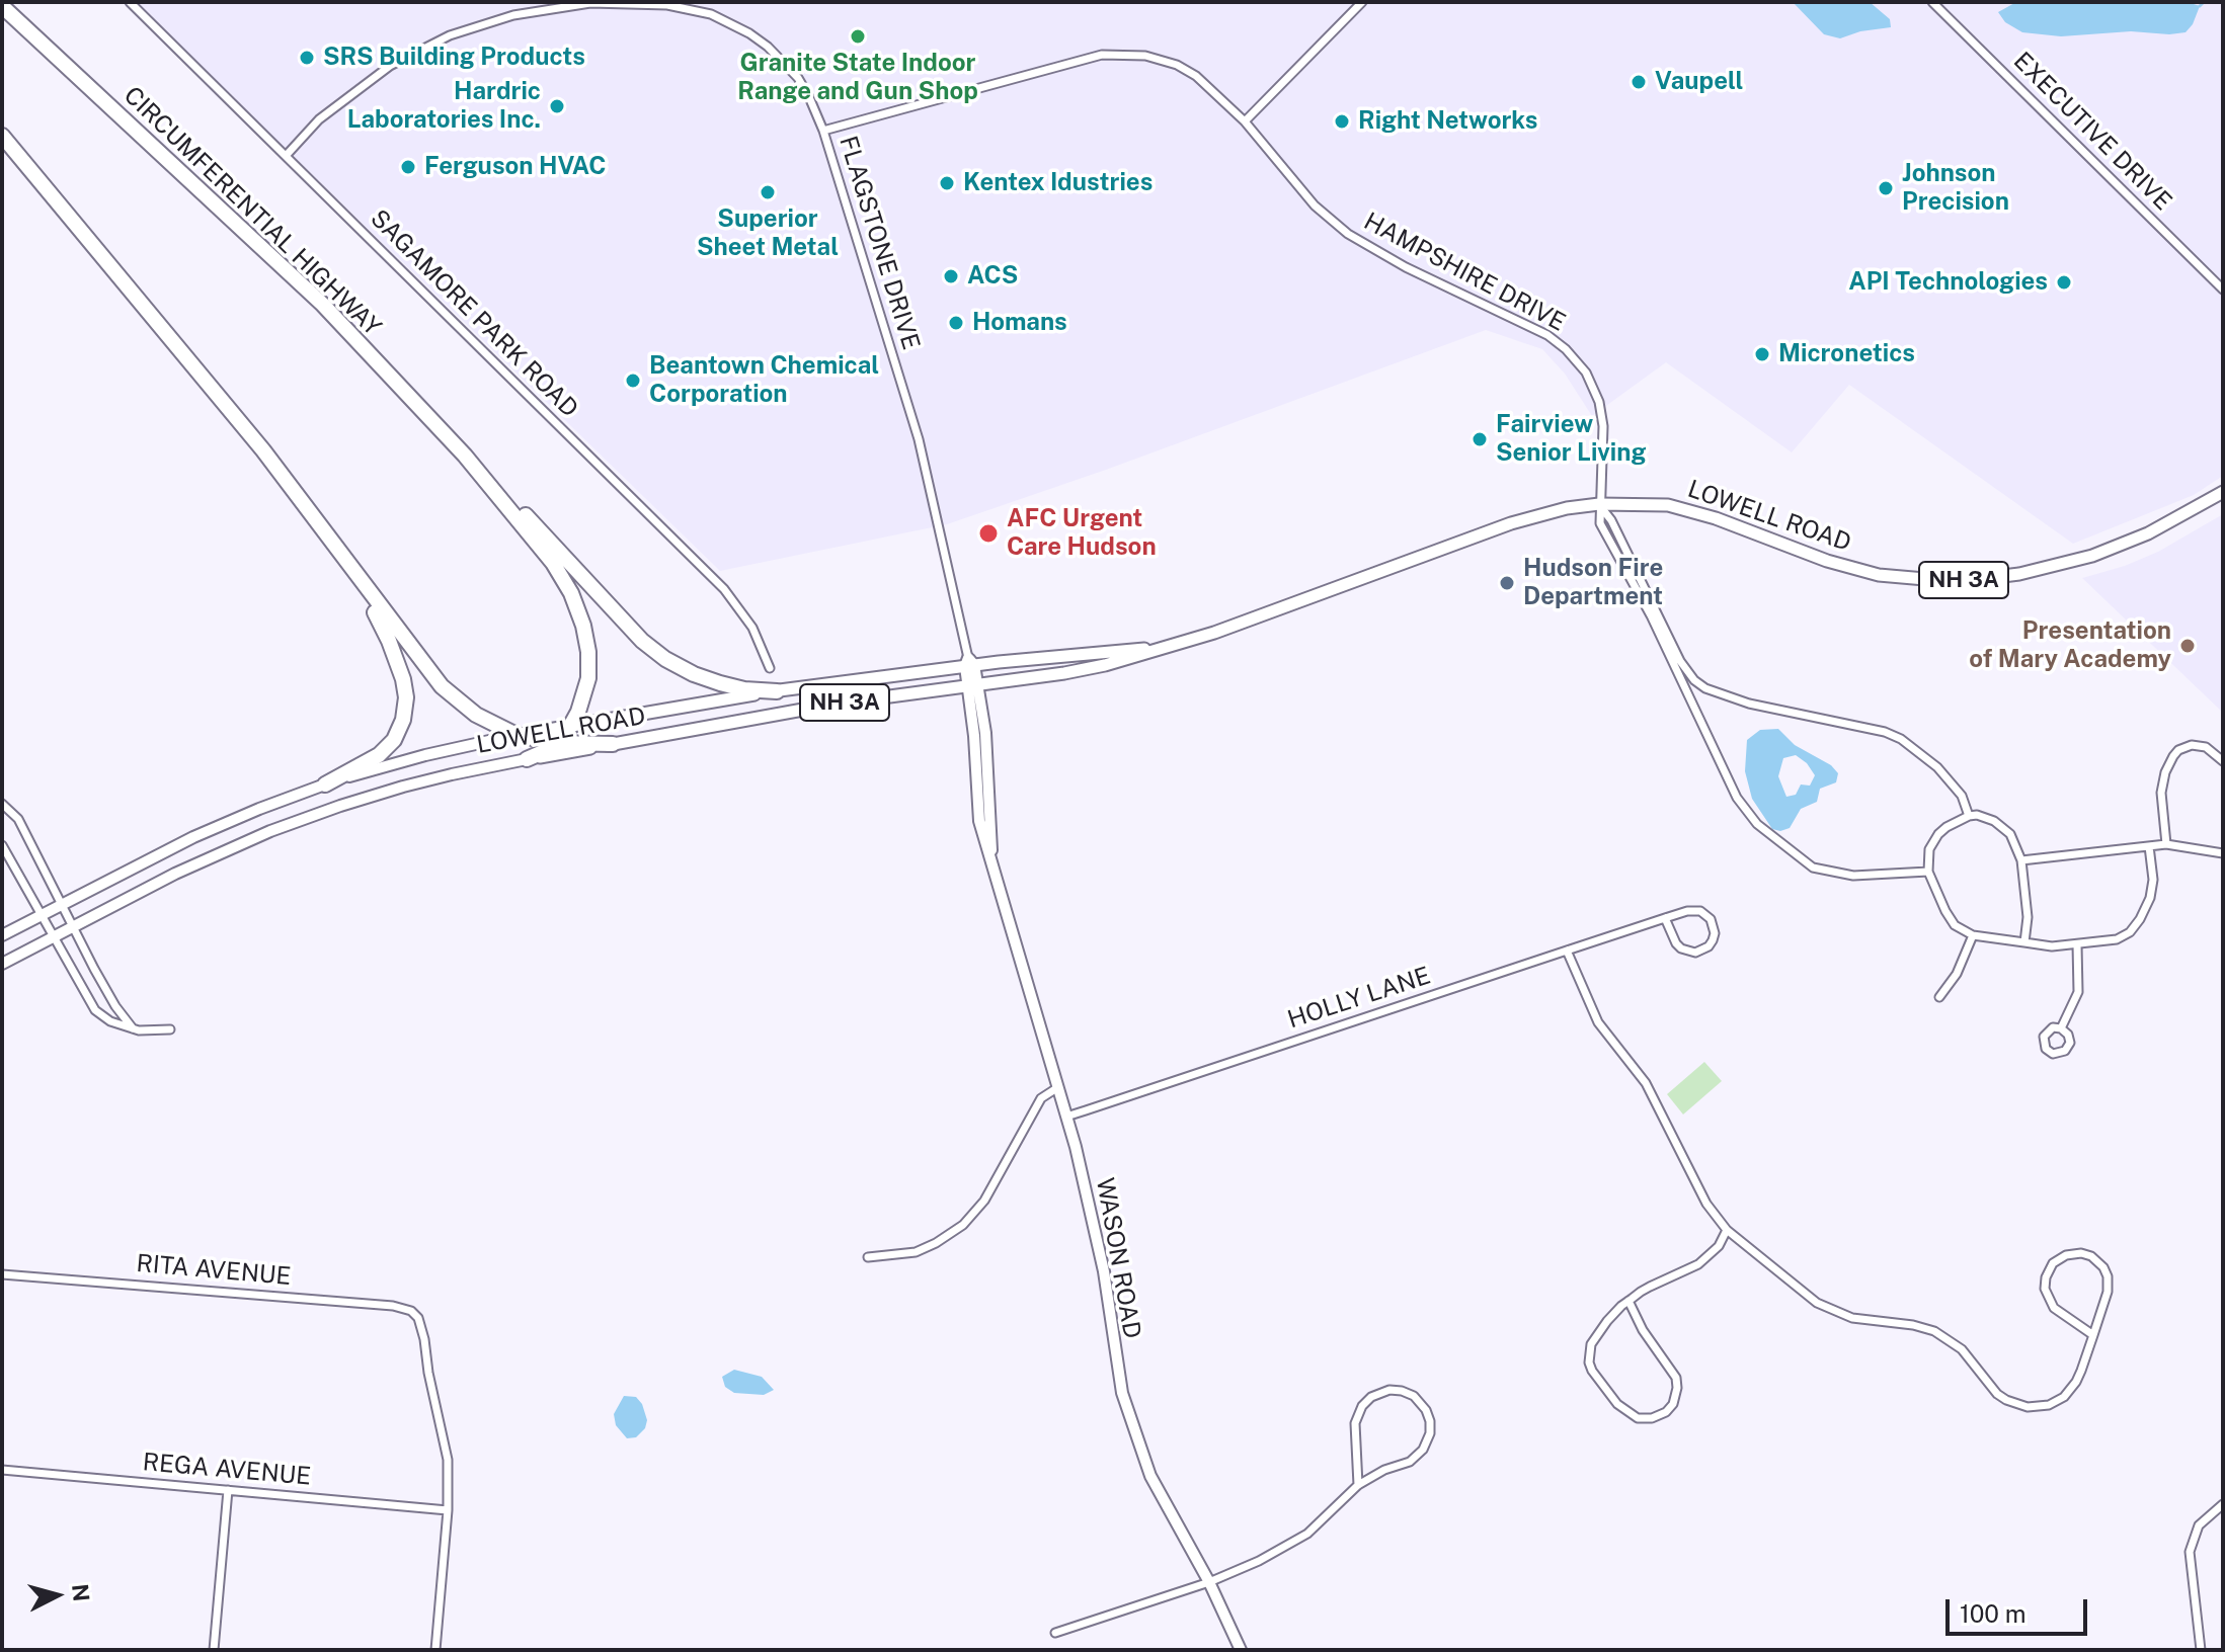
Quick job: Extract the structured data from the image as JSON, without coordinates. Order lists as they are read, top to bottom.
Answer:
{
  "streets": {
    "highway": ["CIRCUMFERENTIAL HIGHWAY"],
    "main road": ["LOWELL ROAD", "NH 3A", "WASON ROAD"],
    "street": [
      "EXECUTIVE DRIVE",
      "FLAGSTONE DRIVE",
      "HAMPSHIRE DRIVE",
      "SAGAMORE PARK ROAD",
      "HOLLY LANE",
      "RITA AVENUE",
      "REGA AVENUE"
    ]
  },
  "crossings": [
    ["FLAGSTONE DRIVE", "HAMPSHIRE DRIVE"],
    ["FLAGSTONE DRIVE", "SAGAMORE PARK ROAD"],
    ["FLAGSTONE DRIVE", "LOWELL ROAD"],
    ["FLAGSTONE DRIVE", "WASON ROAD"],
    ["HAMPSHIRE DRIVE", "LOWELL ROAD"],
    ["LOWELL ROAD", "WASON ROAD"],
    ["HOLLY LANE", "WASON ROAD"],
    ["RITA AVENUE", "REGA AVENUE"]
  ],
  "places": [
    "Granite State Indoor Range and Gun Shop",
    "SRS Building Products",
    "Vaupell",
    "Hardric Laboratories Inc.",
    "Right Networks",
    "Ferguson HVAC",
    "Kentex Idustries",
    "Johnson Precision",
    "Superior Sheet Metal",
    "ACS",
    "API Technologies",
    "Homans",
    "Micronetics",
    "Beantown Chemical Corporation",
    "Fairview Senior Living",
    "AFC Urgent Care Hudson",
    "Hudson Fire Department",
    "Presentation of Mary Academy"
  ],
  "scale_bar": "100 m",
  "north": "right"
}
